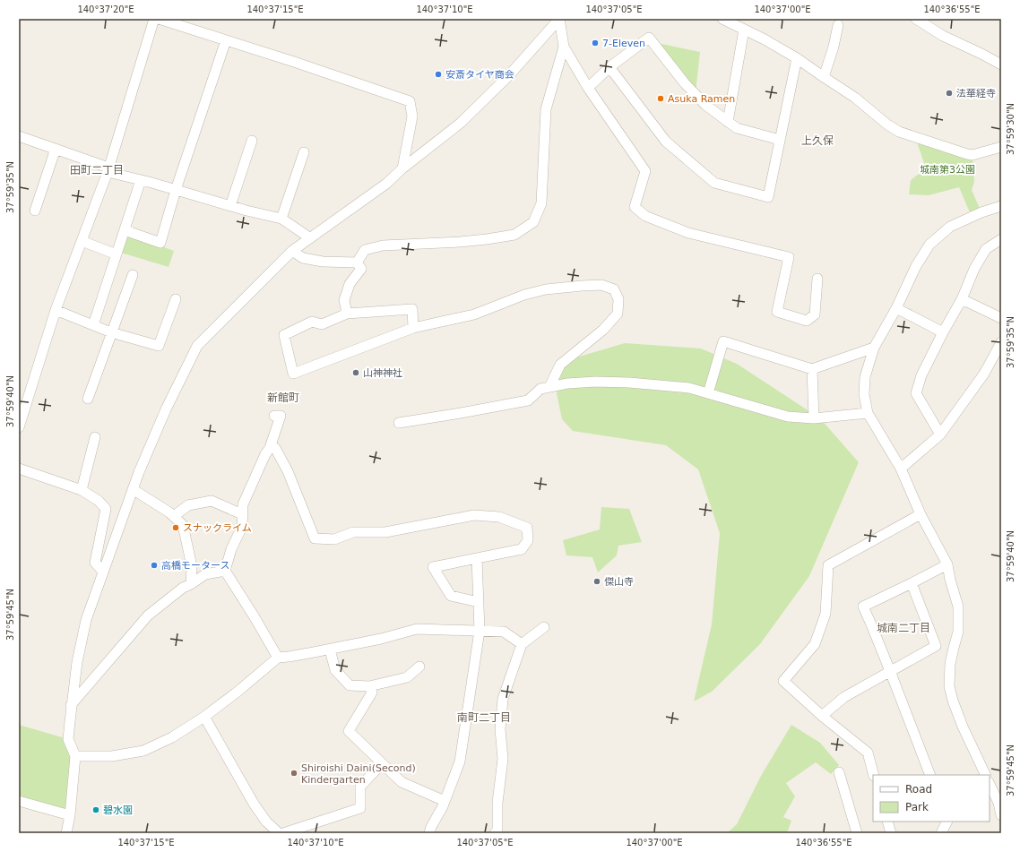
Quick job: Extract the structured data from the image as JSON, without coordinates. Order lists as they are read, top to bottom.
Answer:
{
  "districts": [
    "上久保",
    "田町二丁目",
    "新館町",
    "城南二丁目",
    "南町二丁目"
  ],
  "parks": ["城南第3公園"],
  "places": [
    "7-Eleven",
    "安斎タイヤ商会",
    "法華経寺",
    "Asuka Ramen",
    "山神神社",
    "スナックライム",
    "高橋モータース",
    "傑山寺",
    "Shiroishi Daini(Second) Kindergarten",
    "碧水園"
  ],
  "legend": ["Road", "Park"],
  "coordinates": [
    "140°37'20\"E",
    "140°37'15\"E",
    "140°37'10\"E",
    "140°37'05\"E",
    "140°37'00\"E",
    "140°36'55\"E",
    "37°59'30\"N",
    "37°59'35\"N",
    "37°59'40\"N",
    "37°59'45\"N"
  ]
}
